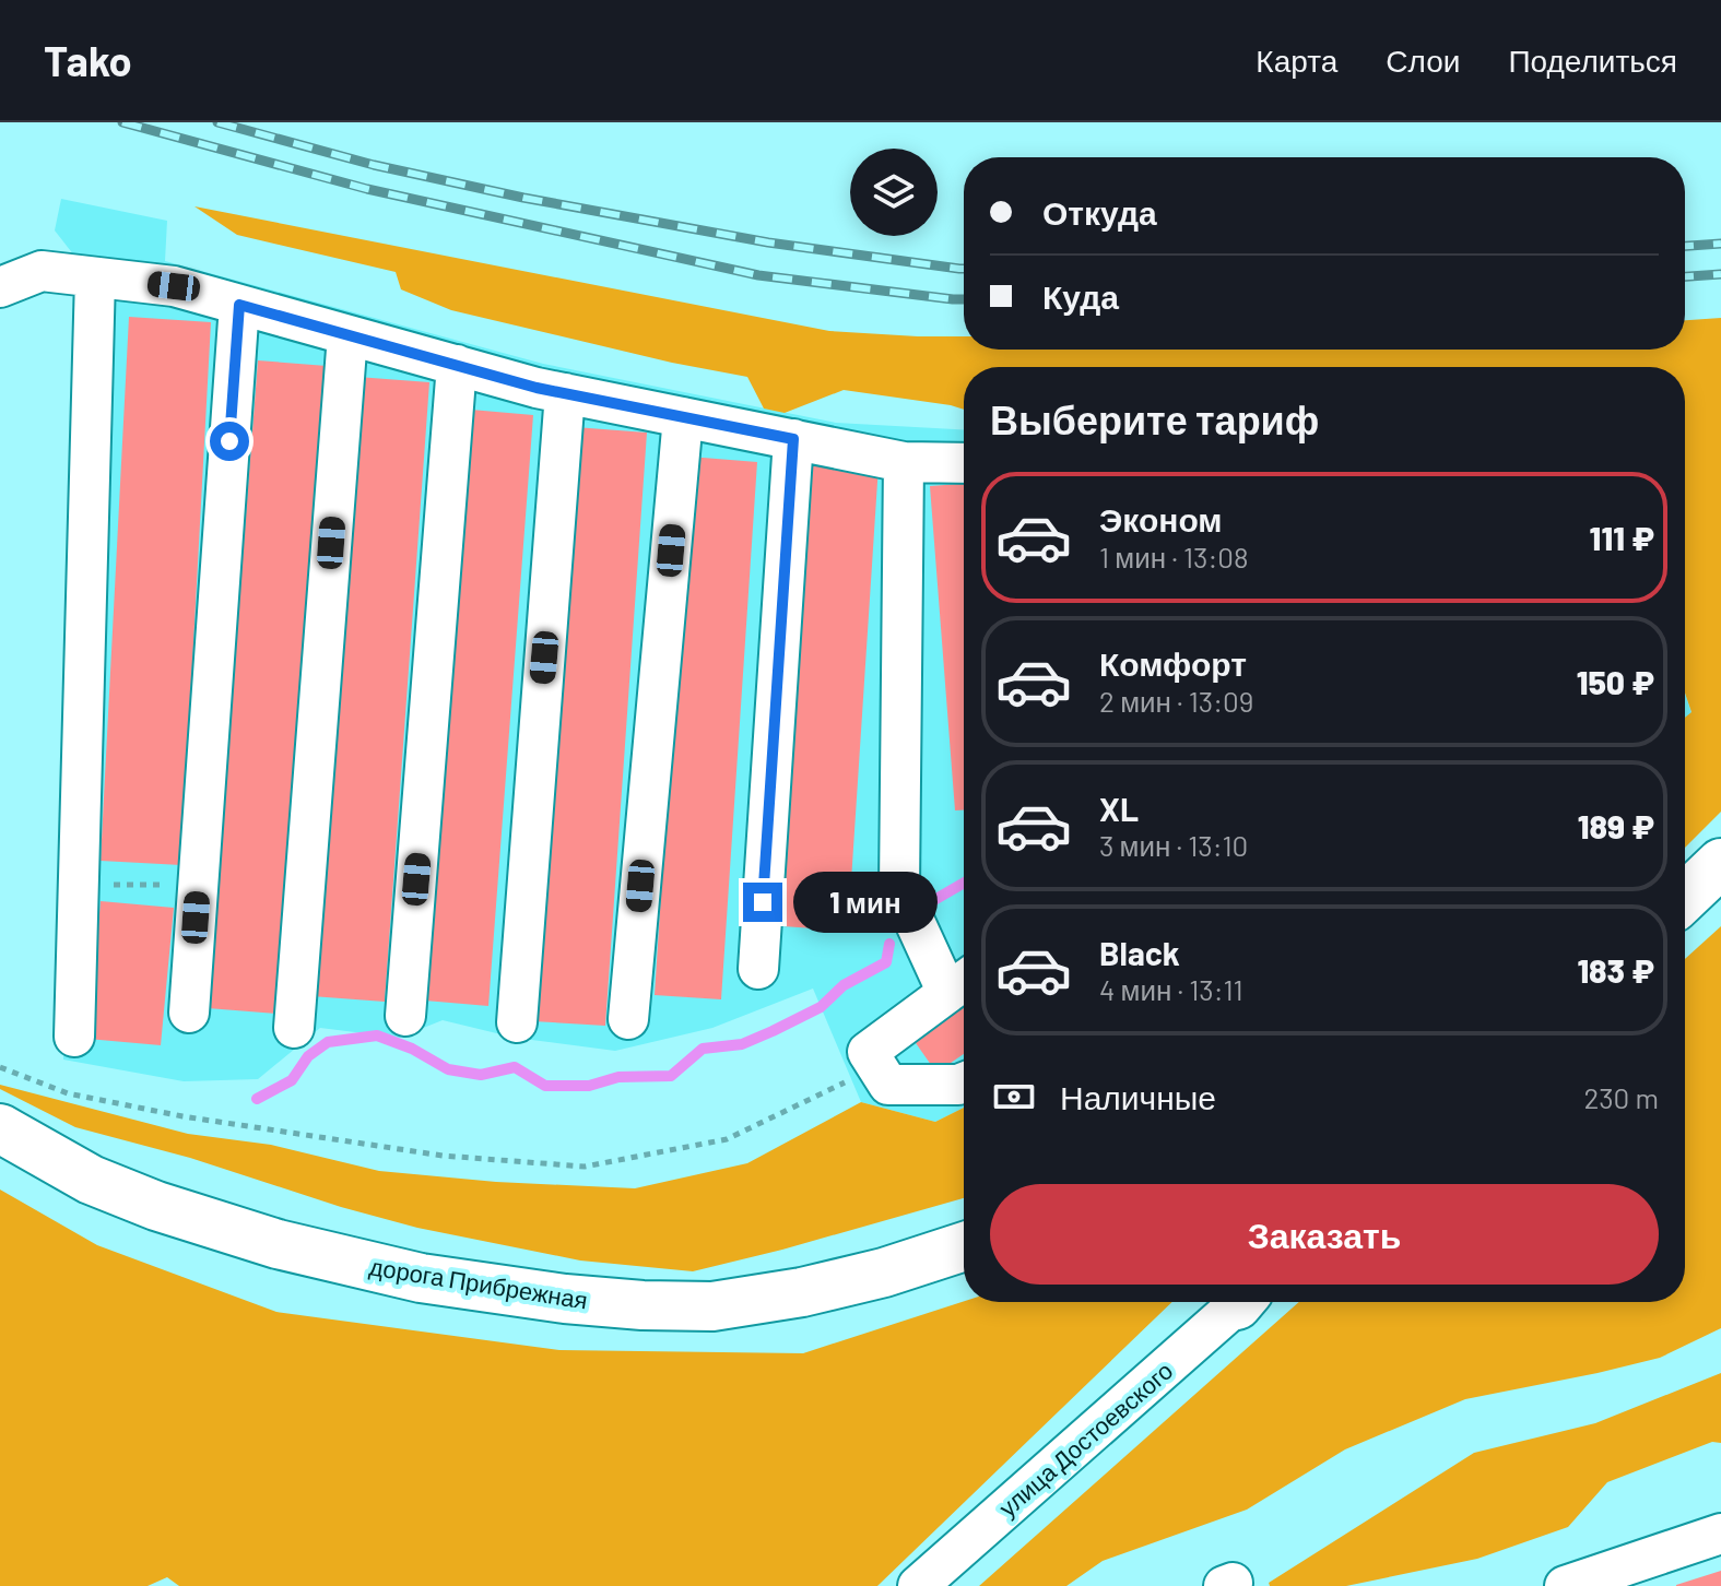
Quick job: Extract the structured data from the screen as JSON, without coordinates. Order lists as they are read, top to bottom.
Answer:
{
  "streets": {
    "main road": ["дорога Прибрежная"],
    "street": ["улица Достоевского"]
  },
  "page": {
    "header": "Tako",
    "nav": ["Карта", "Слои", "Поделиться"],
    "banner": ["Откуда", "Куда"],
    "heading": "Выберите тариф",
    "list": [
      {
        "name": "Эконом",
        "note": "1 мин · 13:08",
        "value": "111 ₽"
      },
      {
        "name": "Комфорт",
        "note": "2 мин · 13:09",
        "value": "150 ₽"
      },
      {
        "name": "XL",
        "note": "3 мин · 13:10",
        "value": "189 ₽"
      },
      {
        "name": "Black",
        "note": "4 мин · 13:11",
        "value": "183 ₽"
      }
    ],
    "bubble": "1 мин",
    "pay": ["Наличные", "230 m"],
    "buttons": "Заказать"
  }
}
